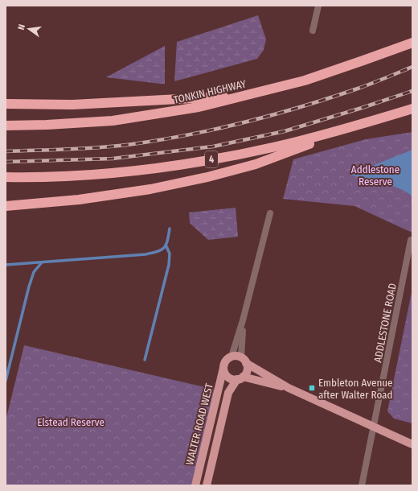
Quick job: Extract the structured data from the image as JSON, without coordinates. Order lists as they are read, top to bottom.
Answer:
{
  "streets": {
    "highway": ["TONKIN HIGHWAY", "4"],
    "main road": ["WALTER ROAD WEST"],
    "street": ["ADDLESTONE ROAD"]
  },
  "parks": ["Addlestone Reserve", "Elstead Reserve"],
  "places": {
    "transit": ["Embleton Avenue after Walter Road"]
  },
  "north": "left"
}
